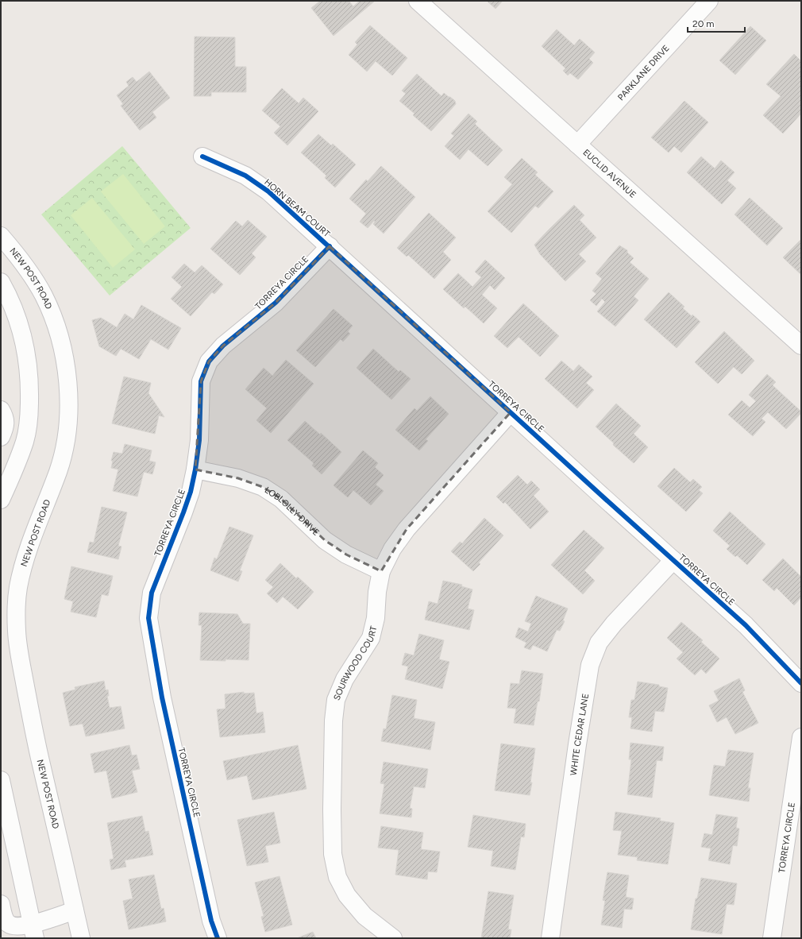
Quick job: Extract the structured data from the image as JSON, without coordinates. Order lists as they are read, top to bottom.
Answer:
{
  "streets": {
    "street": [
      "PARKLANE DRIVE",
      "EUCLID AVENUE",
      "HORN BEAM COURT",
      "NEW POST ROAD",
      "TORREYA CIRCLE",
      "LOBLOLLY DRIVE",
      "SOURWOOD COURT",
      "WHITE CEDAR LANE"
    ]
  },
  "crossings": [
    ["PARKLANE DRIVE", "EUCLID AVENUE"],
    ["HORN BEAM COURT", "TORREYA CIRCLE"],
    ["TORREYA CIRCLE", "LOBLOLLY DRIVE"],
    ["TORREYA CIRCLE", "SOURWOOD COURT"],
    ["TORREYA CIRCLE", "WHITE CEDAR LANE"],
    ["LOBLOLLY DRIVE", "SOURWOOD COURT"]
  ],
  "scale_bar": "20 m"
}
